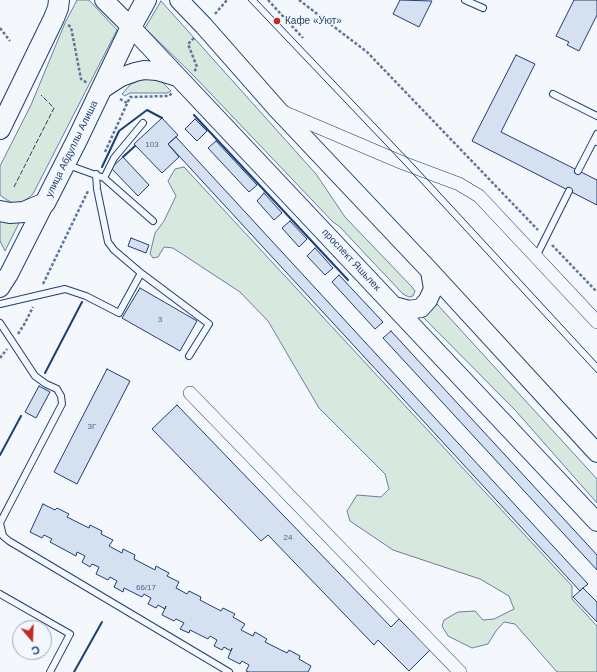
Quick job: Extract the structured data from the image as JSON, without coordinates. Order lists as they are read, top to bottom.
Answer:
{
  "streets": {
    "main road": ["улица Абдуллы Алиша", "проспект Яшьлек"]
  },
  "crossings": [
    ["улица Абдуллы Алиша", "проспект Яшьлек"]
  ],
  "places": ["Кафе «Уют»"],
  "house_numbers": [
    "103",
    "3",
    "3Г",
    "24",
    "66/17"
  ],
  "north": "bottom"
}
